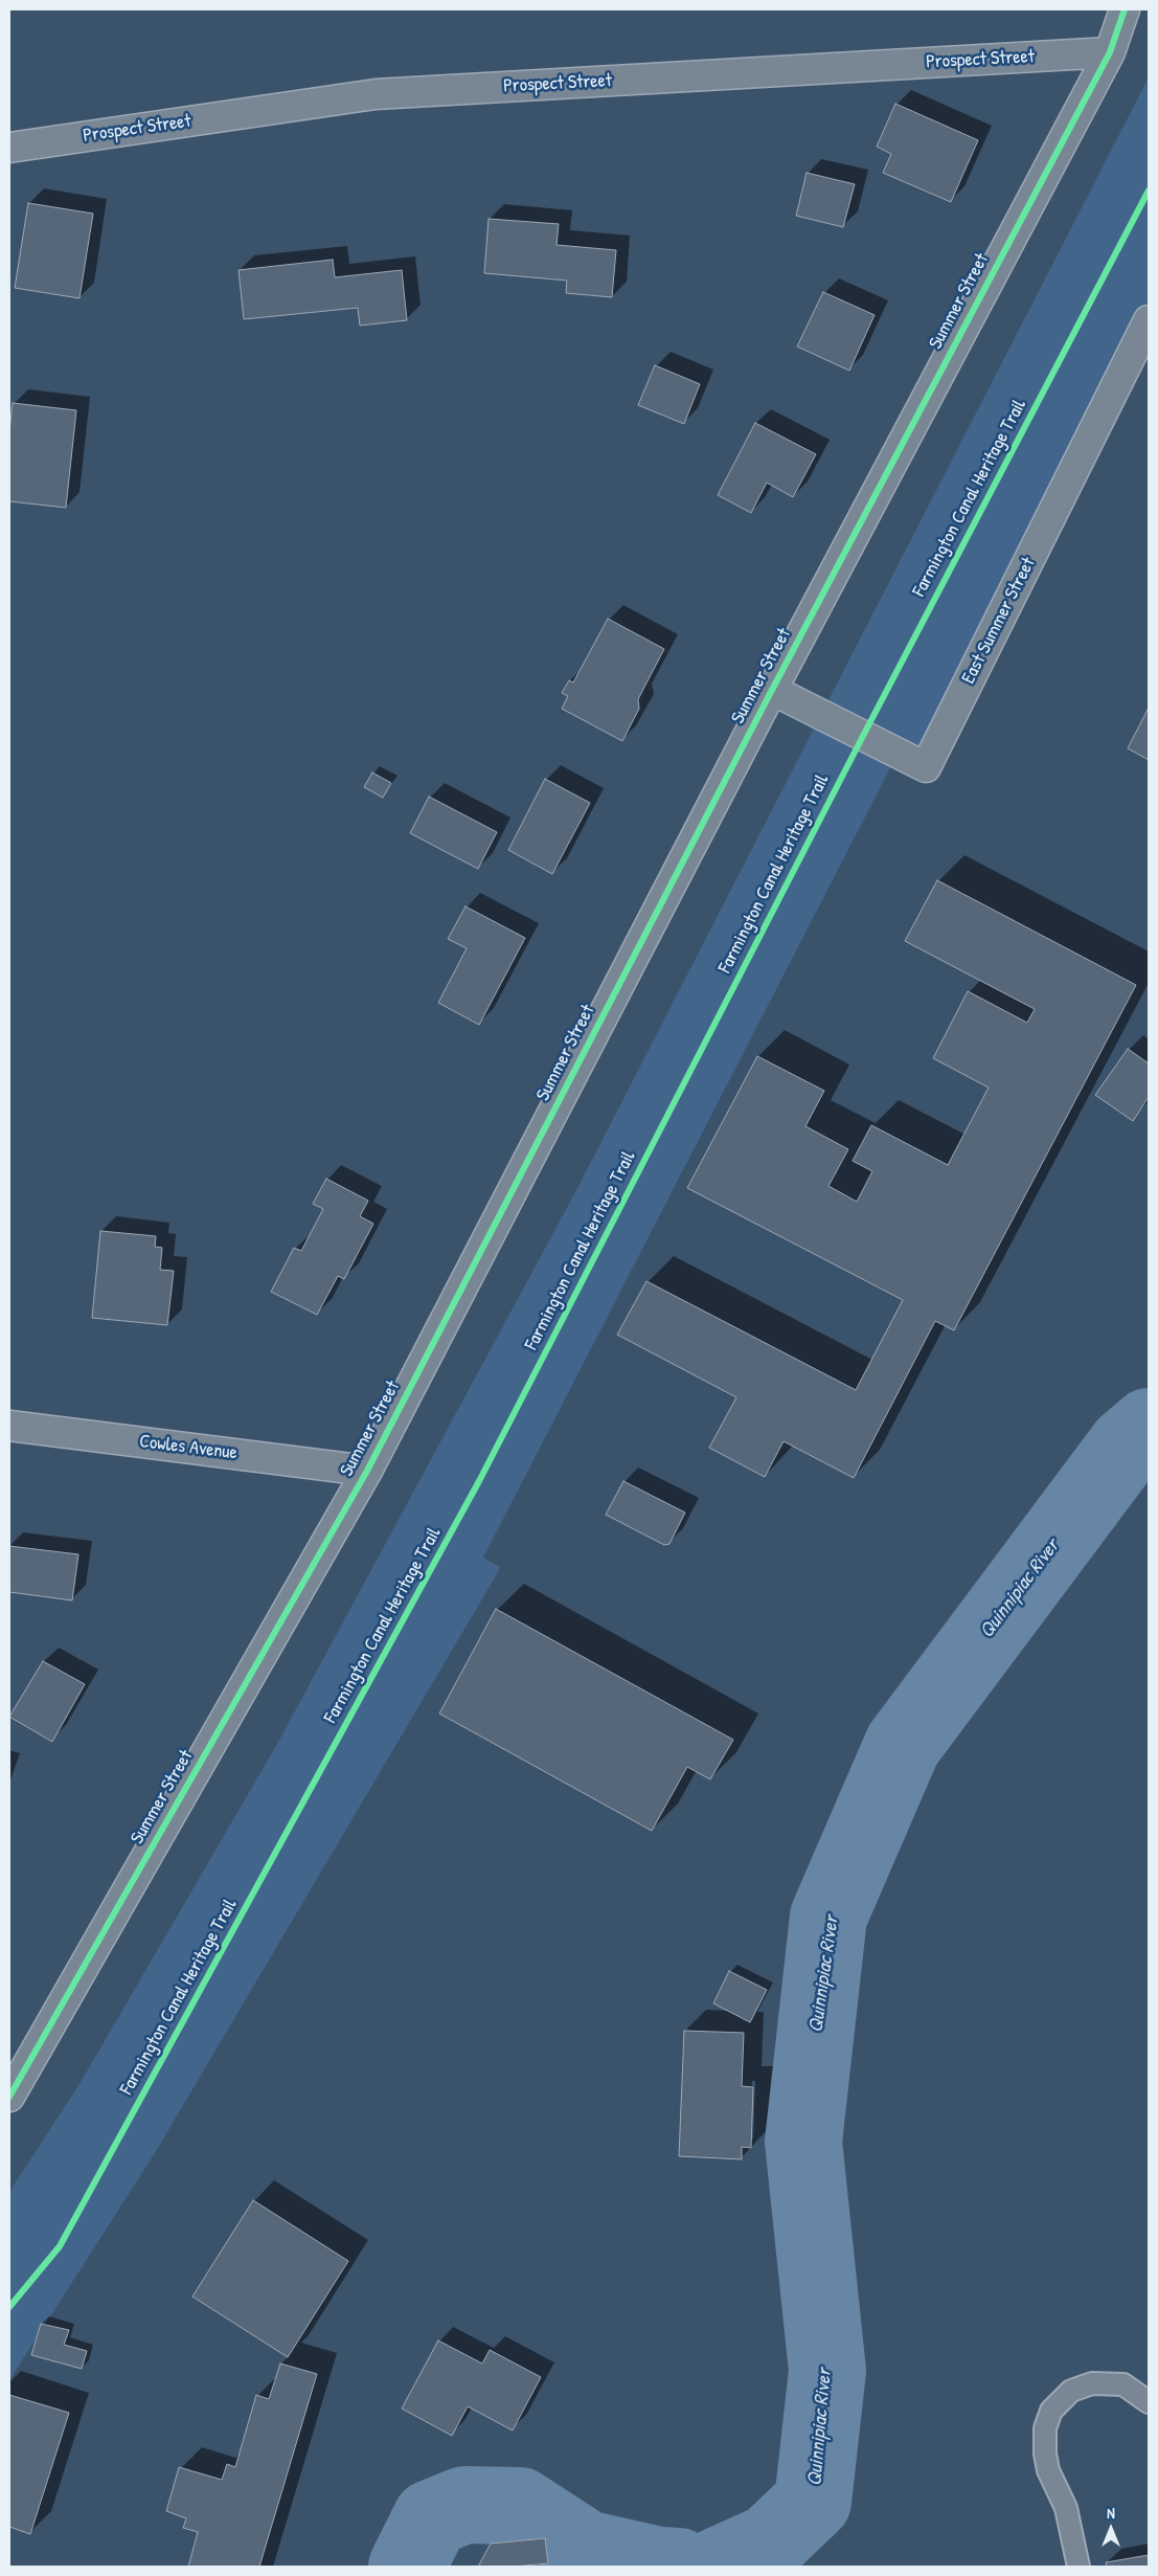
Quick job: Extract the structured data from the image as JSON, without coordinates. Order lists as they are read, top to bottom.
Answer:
{
  "streets": {
    "street": [
      "Prospect Street",
      "Summer Street",
      "East Summer Street",
      "Cowles Avenue"
    ],
    "cycle path": ["Farmington Canal Heritage Trail"]
  },
  "crossings": [
    ["Prospect Street", "Summer Street"],
    ["Summer Street", "East Summer Street"],
    ["Summer Street", "Cowles Avenue"]
  ],
  "water": ["Quinnipiac River"],
  "north": "top"
}
